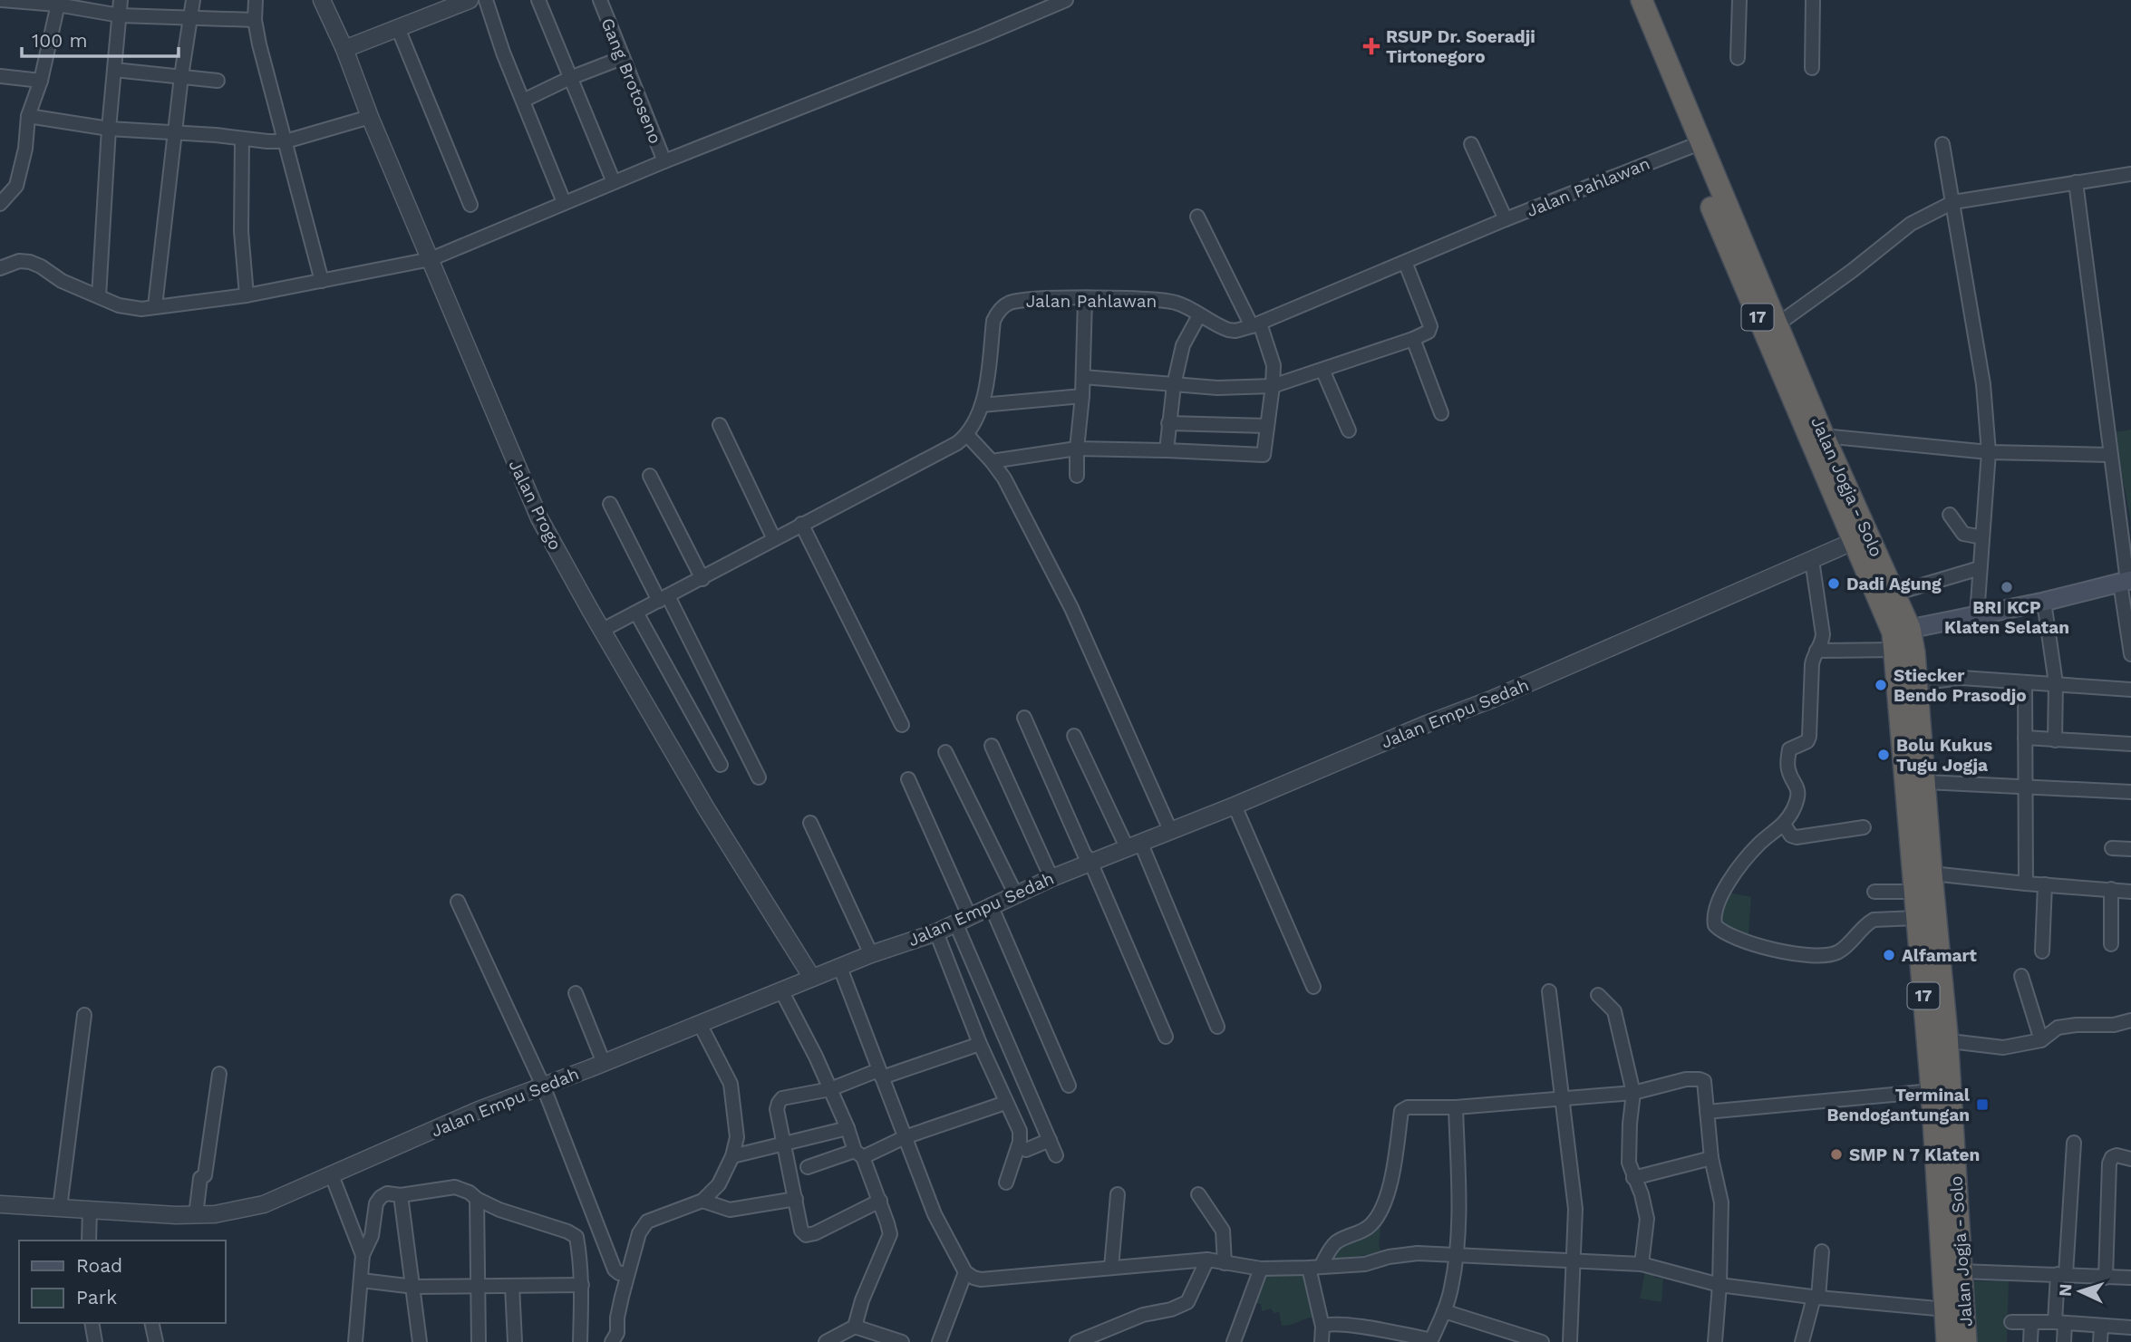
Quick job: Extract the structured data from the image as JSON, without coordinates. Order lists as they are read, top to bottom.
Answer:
{
  "streets": {
    "highway": ["17", "Jalan Jogja - Solo"],
    "street": [
      "Gang Brotoseno",
      "Jalan Pahlawan",
      "Jalan Progo",
      "Jalan Empu Sedah"
    ]
  },
  "crossings": [
    ["Jalan Pahlawan", "Jalan Jogja - Solo"],
    ["Jalan Jogja - Solo", "Jalan Empu Sedah"],
    ["Jalan Progo", "Jalan Empu Sedah"]
  ],
  "places": {
    "health": ["RSUP Dr. Soeradji Tirtonegoro"],
    "other": [
      "Dadi Agung",
      "BRI KCP Klaten Selatan",
      "Stiecker Bendo Prasodjo",
      "Bolu Kukus Tugu Jogja",
      "Alfamart",
      "SMP N 7 Klaten"
    ],
    "transit": ["Terminal Bendogantungan"]
  },
  "legend": ["Road", "Park"],
  "scale_bar": "100 m",
  "north": "left"
}
